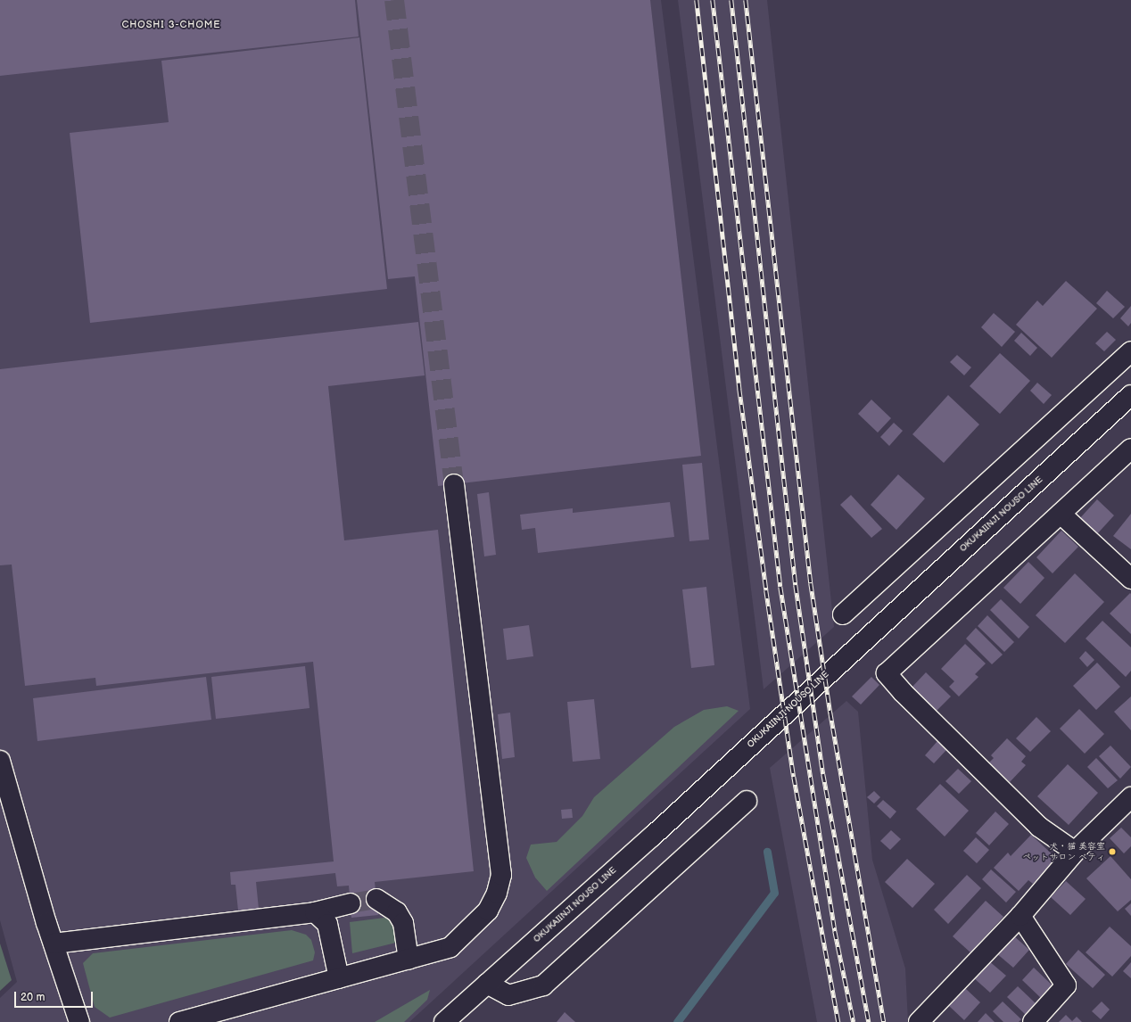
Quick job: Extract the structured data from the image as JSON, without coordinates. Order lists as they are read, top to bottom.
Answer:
{
  "streets": {
    "street": ["OKUKAIINJI NOUSO LINE"]
  },
  "districts": ["CHOSHI 3-CHOME"],
  "places": ["犬・猫 美容室 ペットサロン ベティ"],
  "scale_bar": "20 m"
}
